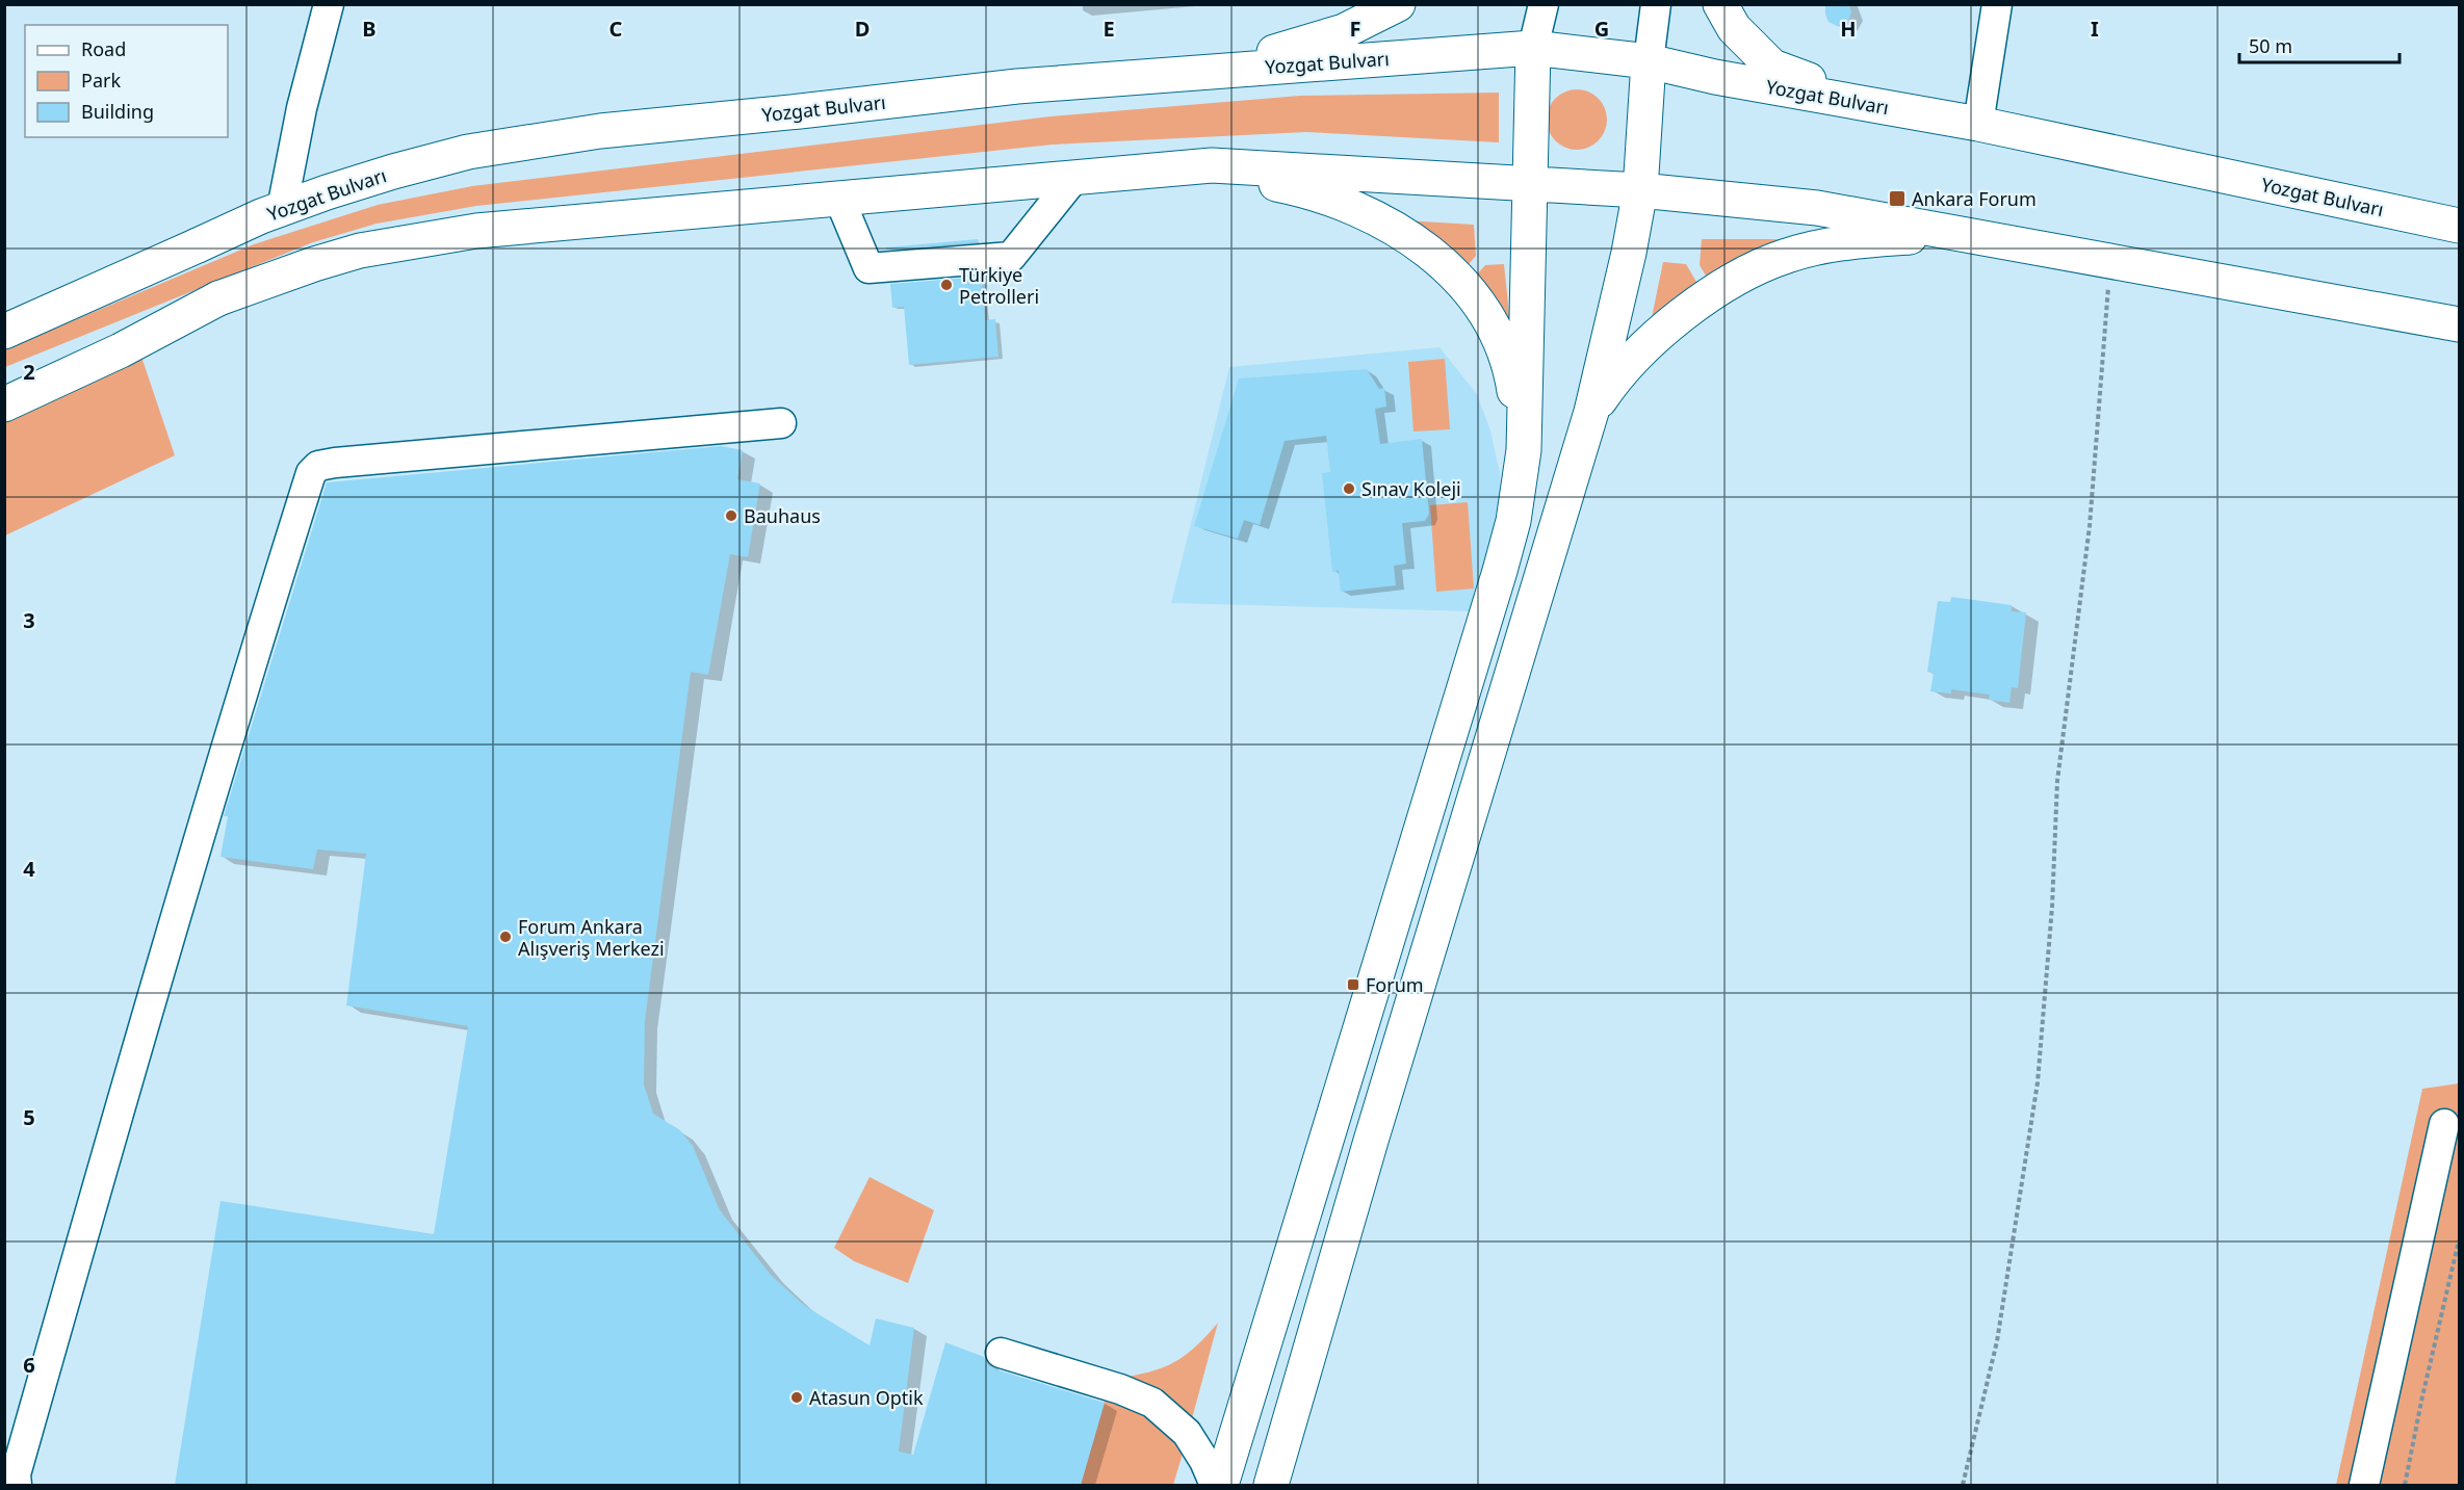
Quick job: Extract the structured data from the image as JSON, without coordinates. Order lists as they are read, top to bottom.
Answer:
{
  "streets": {
    "main road": ["Yozgat Bulvarı"]
  },
  "places": {
    "transit": ["Ankara Forum", "Forum"],
    "other": [
      "Türkiye Petrolleri",
      "Sınav Koleji",
      "Bauhaus",
      "Forum Ankara Alışveriş Merkezi",
      "Atasun Optik"
    ]
  },
  "legend": ["Road", "Park", "Building"],
  "scale_bar": "50 m",
  "grid": {
    "columns": [
      "B",
      "C",
      "D",
      "E",
      "F",
      "G",
      "H",
      "I"
    ],
    "rows": [
      "2",
      "3",
      "4",
      "5",
      "6"
    ]
  }
}
